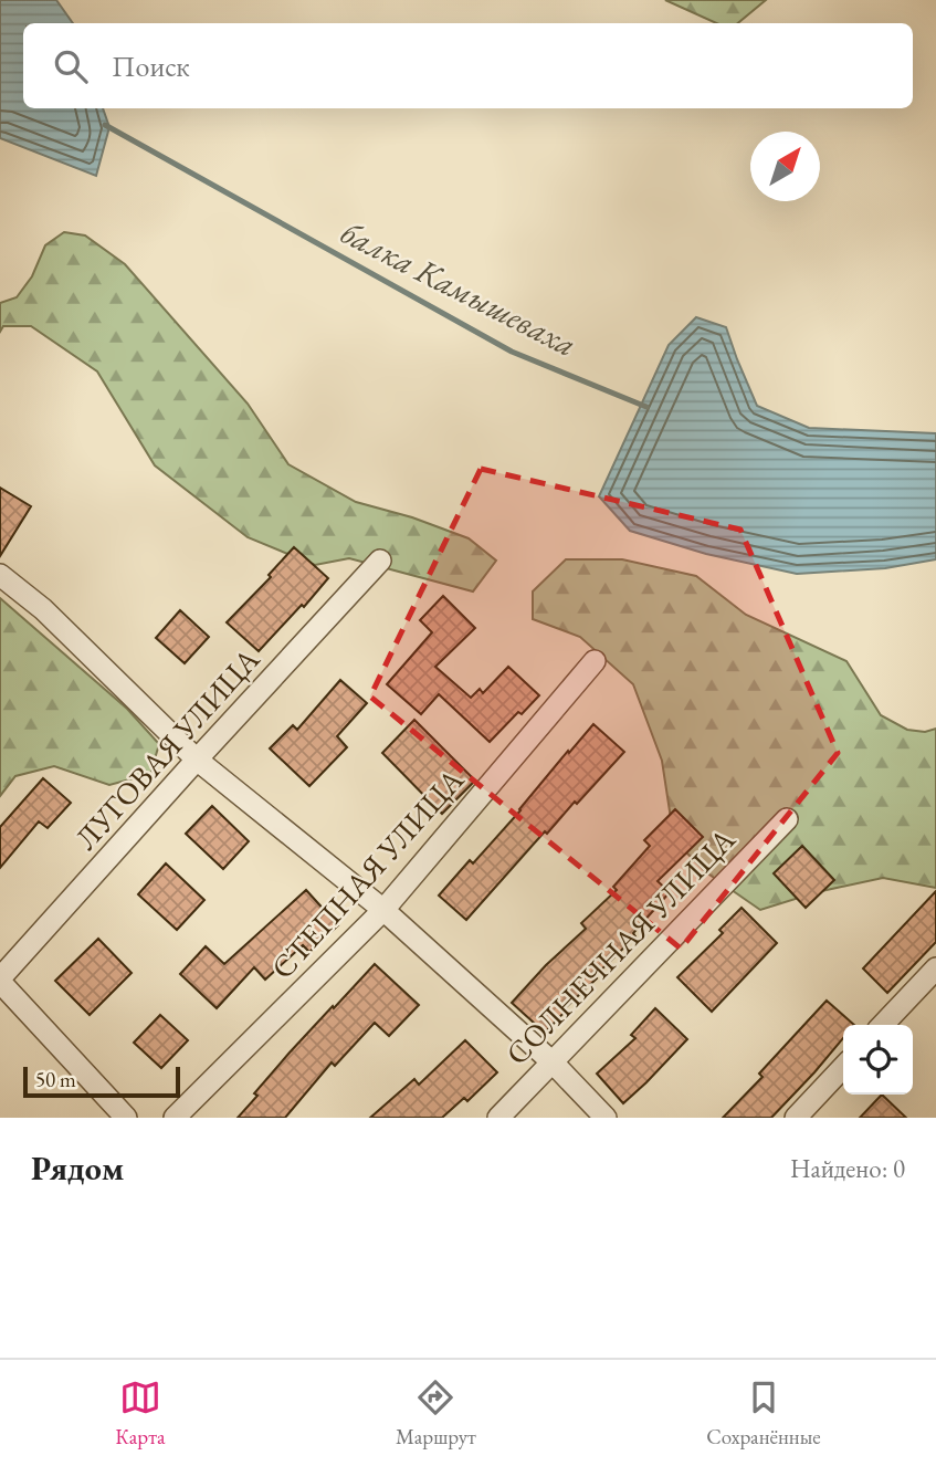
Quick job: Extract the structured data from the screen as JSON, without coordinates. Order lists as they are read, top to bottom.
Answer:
{
  "streets": {
    "street": ["ЛУГОВАЯ УЛИЦА", "СТЕПНАЯ УЛИЦА", "СОЛНЕЧНАЯ УЛИЦА"]
  },
  "water": ["балка Камышеваха"],
  "scale_bar": "50 m",
  "north": "top right",
  "page": {
    "search": "Поиск",
    "scale": "50 m",
    "heading": ["Рядом", "Найдено: 0"],
    "nav": ["Карта", "Маршрут", "Сохранённые"]
  }
}
